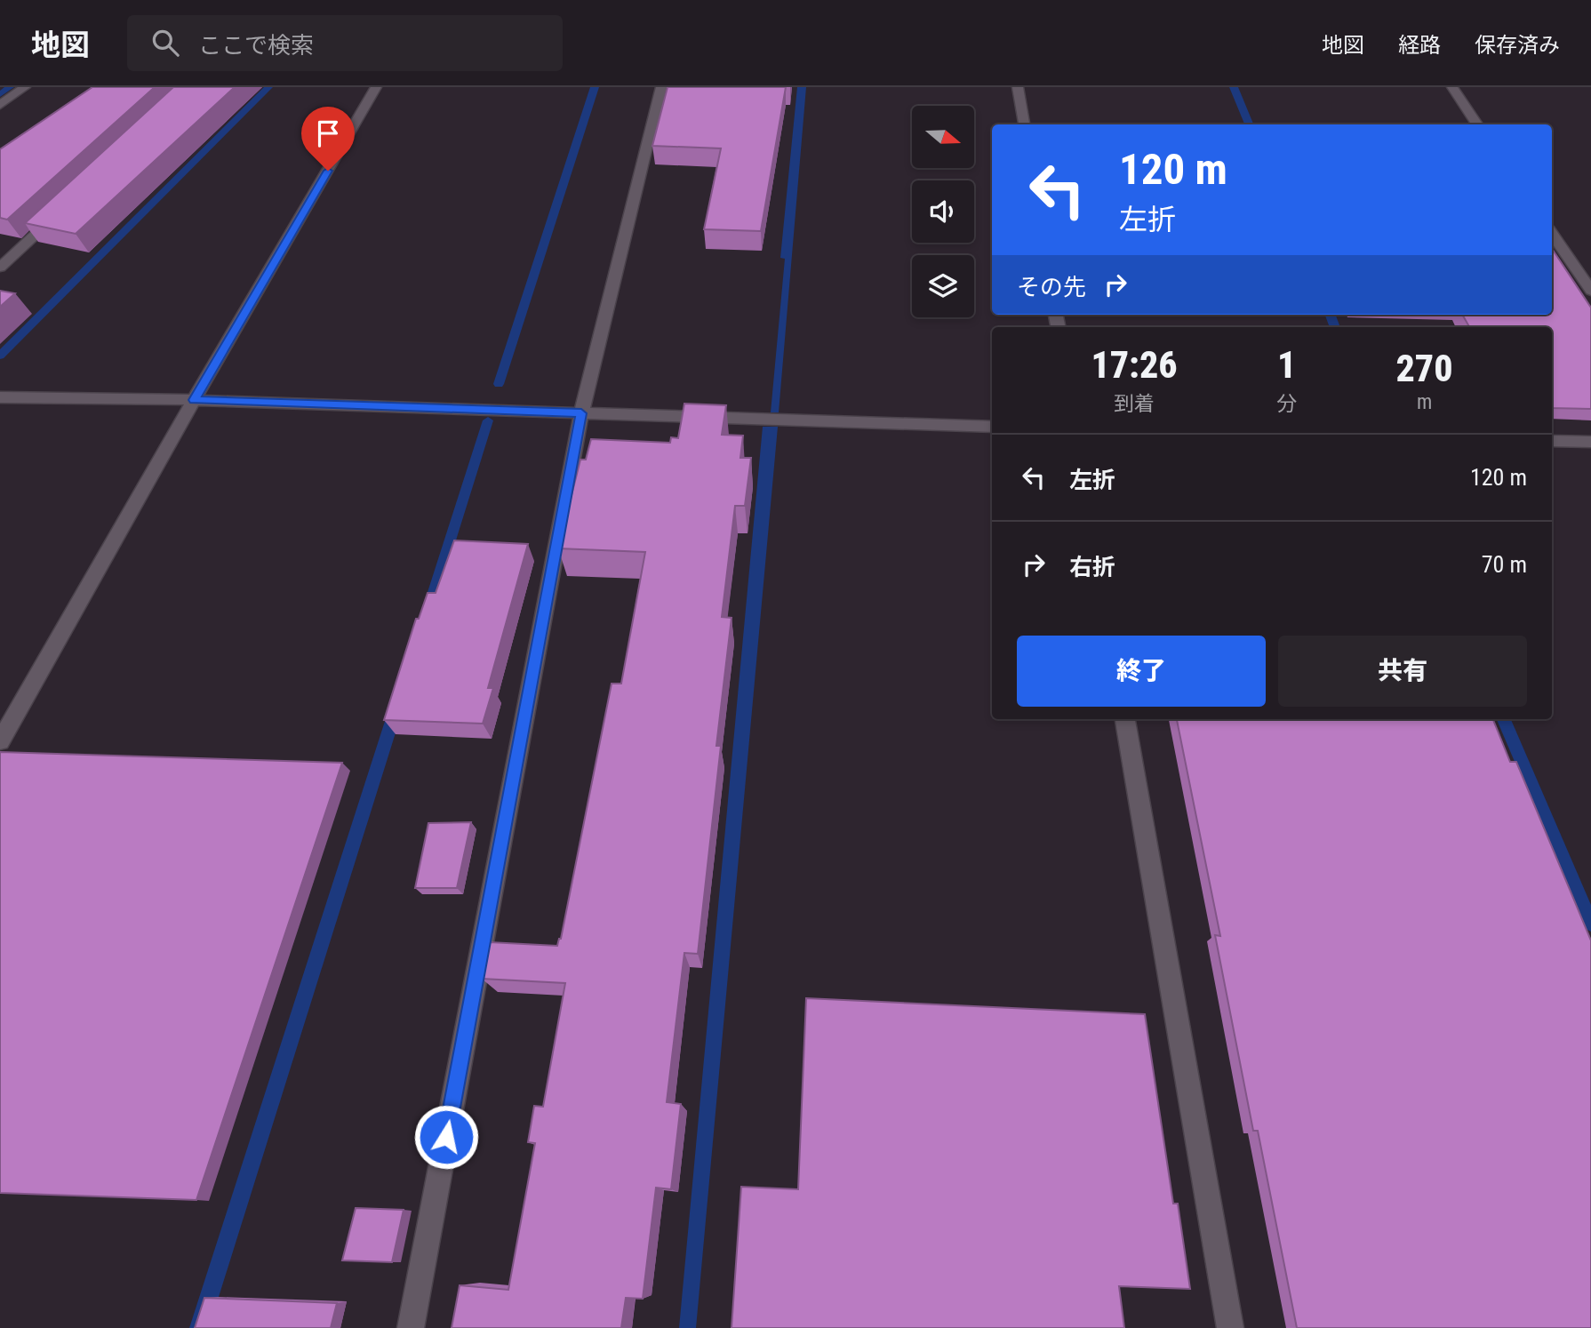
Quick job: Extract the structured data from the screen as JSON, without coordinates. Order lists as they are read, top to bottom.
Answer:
{
  "north": "right",
  "page": {
    "header": "地図",
    "search": "ここで検索",
    "nav": ["地図", "経路", "保存済み"],
    "turn": ["120 m", "左折"],
    "then": "その先",
    "eta": [
      "17:26",
      "到着",
      "1",
      "分",
      "270",
      "m"
    ],
    "list": [
      {
        "name": "左折",
        "value": "120 m"
      },
      {
        "name": "右折",
        "value": "70 m"
      }
    ],
    "buttons": ["終了", "共有"]
  }
}
